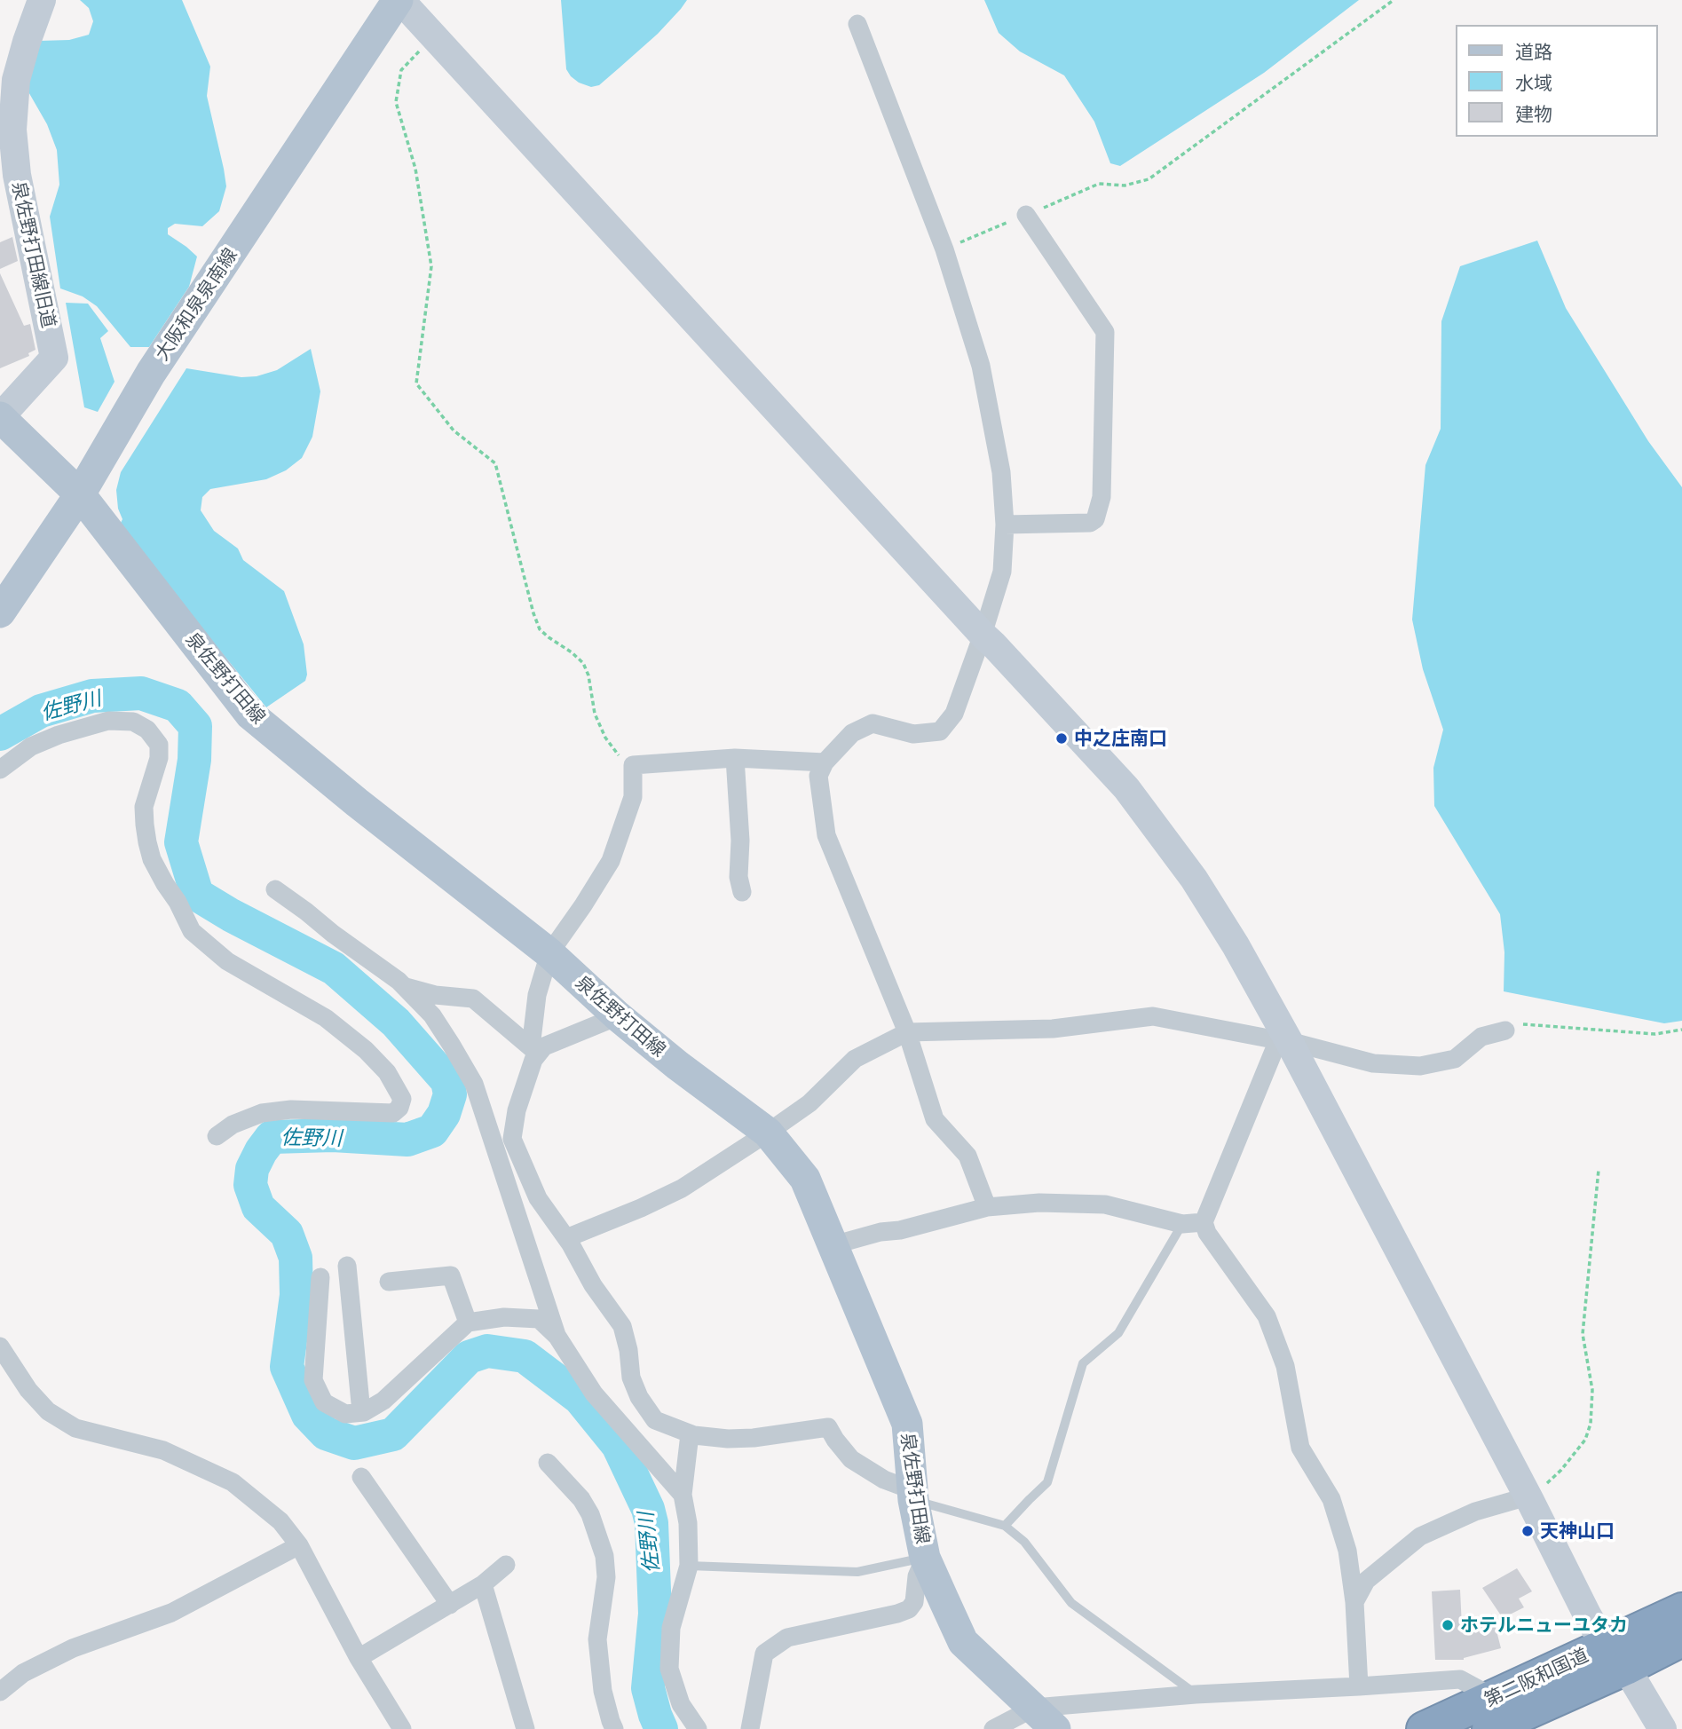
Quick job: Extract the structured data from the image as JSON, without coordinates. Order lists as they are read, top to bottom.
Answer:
{
  "streets": {
    "highway": ["第二阪和国道"],
    "main road": ["大阪和泉泉南線", "泉佐野打田線"],
    "street": ["泉佐野打田線旧道"]
  },
  "crossings": [
    ["泉佐野打田線旧道", "泉佐野打田線"],
    ["大阪和泉泉南線", "泉佐野打田線"]
  ],
  "water": ["佐野川"],
  "places": ["中之庄南口", "天神山口", "ホテルニューユタカ"],
  "legend": ["道路", "水域", "建物"]
}
